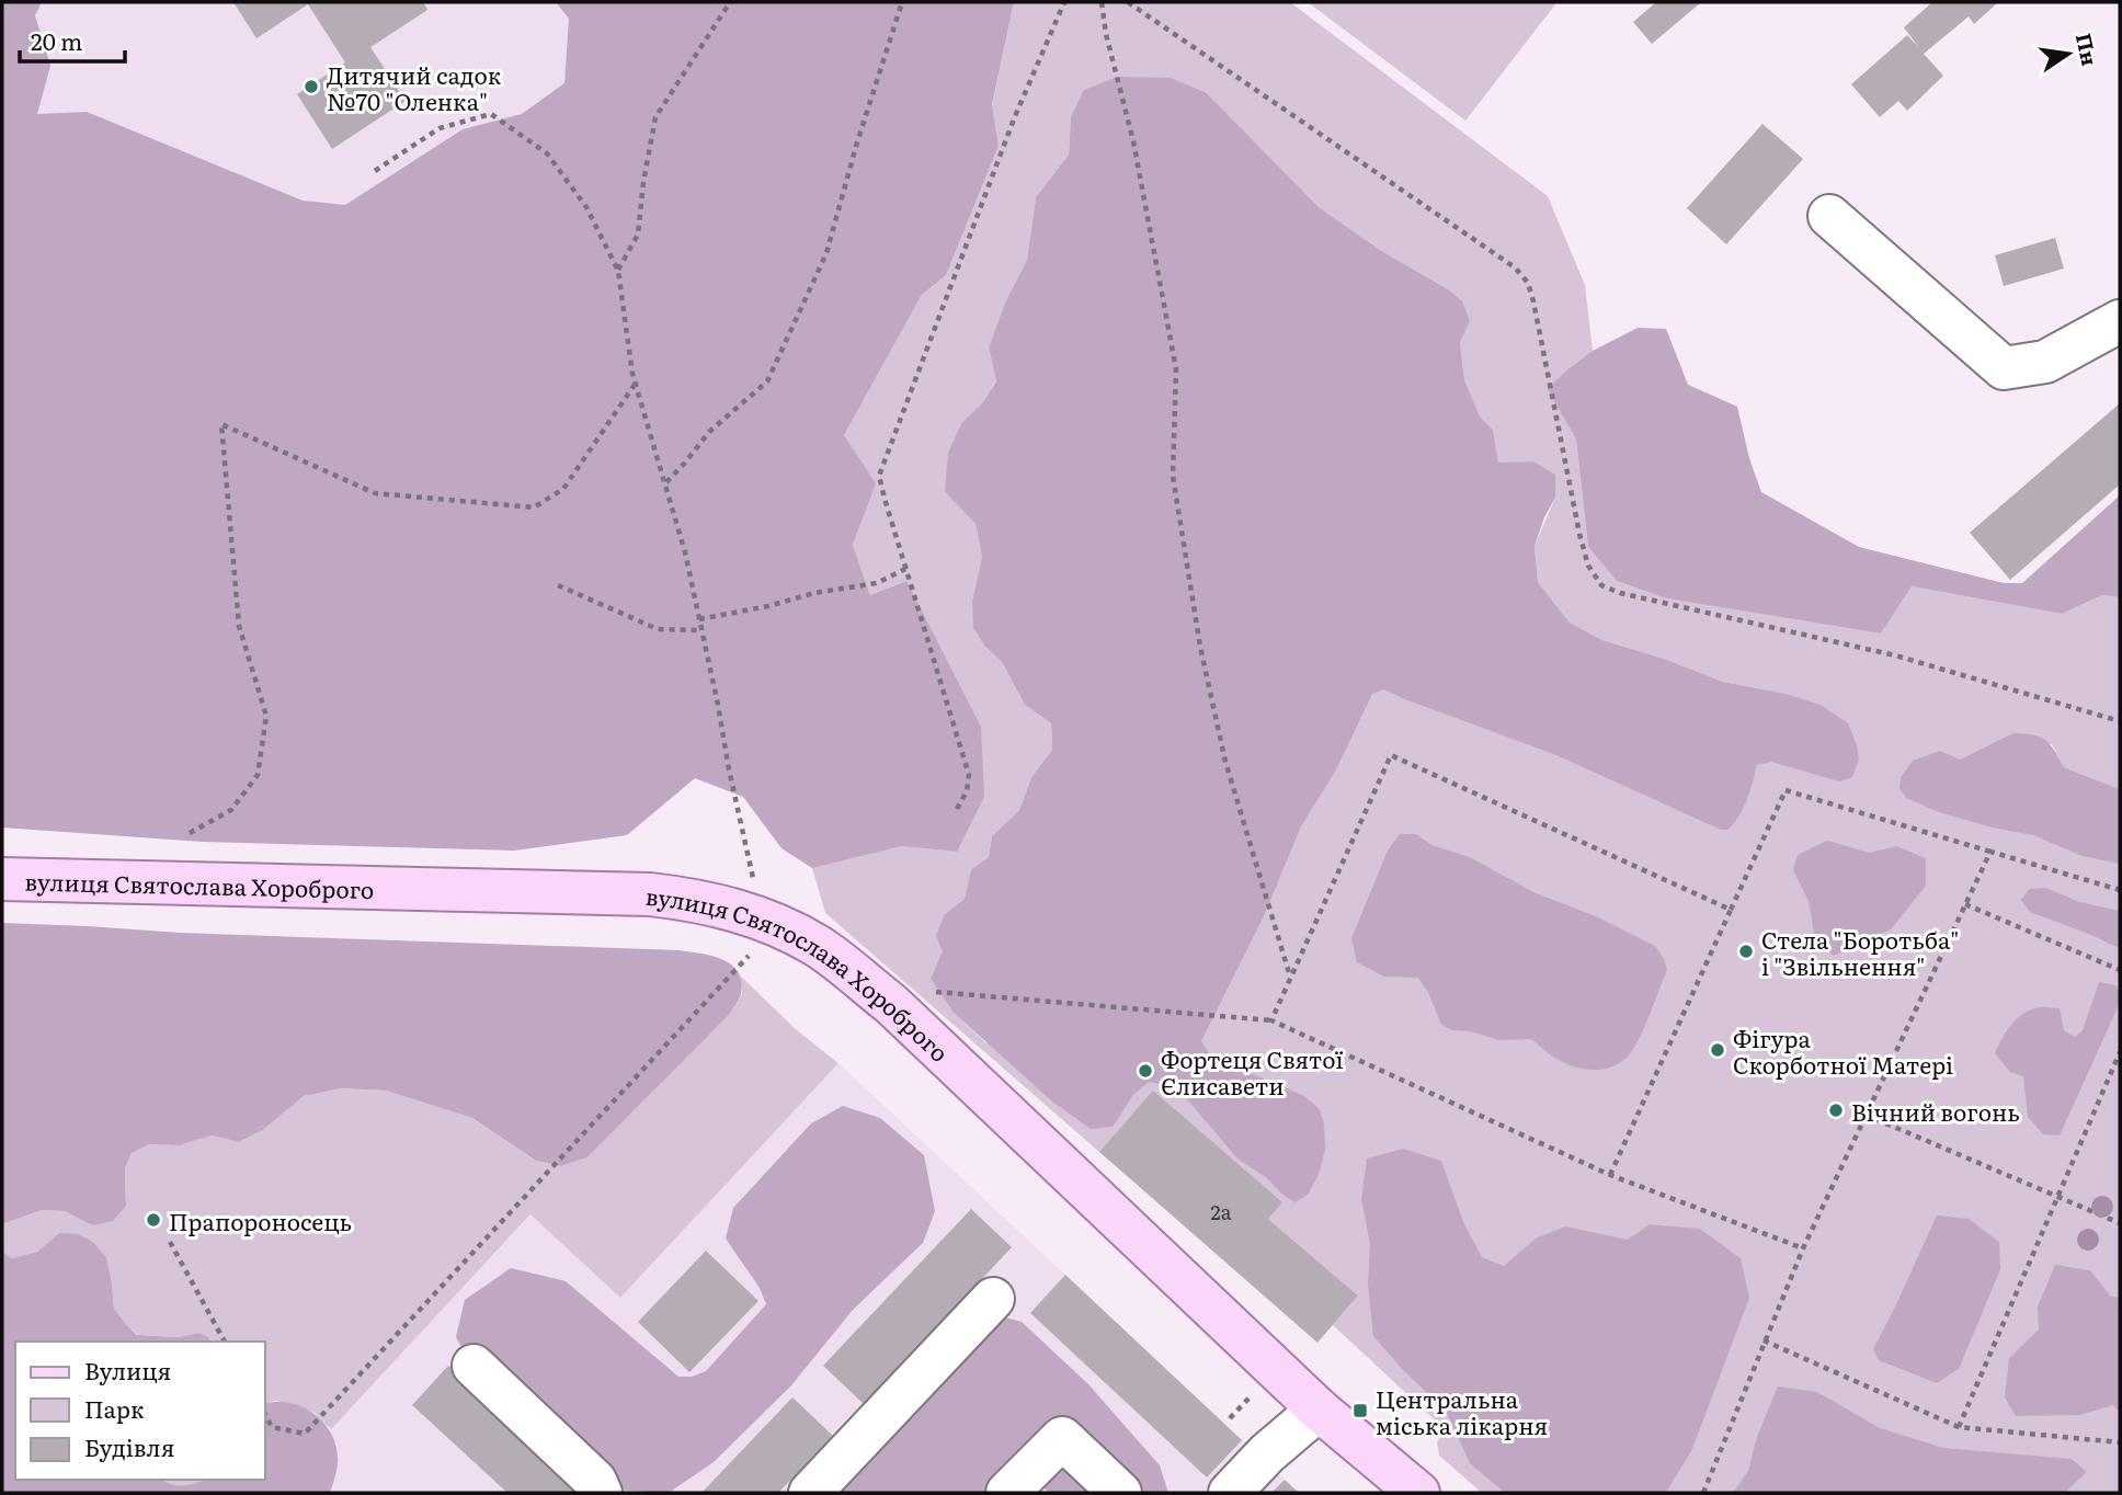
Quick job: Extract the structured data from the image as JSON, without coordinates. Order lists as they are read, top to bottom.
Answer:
{
  "streets": {
    "main road": ["вулиця Святослава Хороброго"]
  },
  "places": {
    "other": [
      "Дитячий садок №70 \"Оленка\"",
      "Стела \"Боротьба\" і \"Звільнення\"",
      "Фігура Скорботної Матері",
      "Фортеця Святої Єлисавети",
      "Вічний вогонь",
      "Прапороносець"
    ],
    "transit": ["Центральна міська лікарня"]
  },
  "house_numbers": ["2а"],
  "legend": ["Вулиця", "Парк", "Будівля"],
  "scale_bar": "20 m",
  "north": "right"
}
